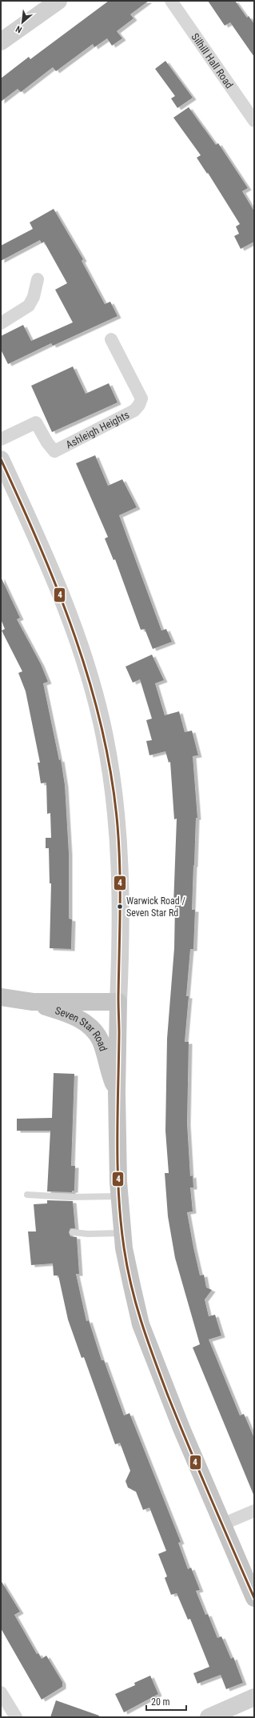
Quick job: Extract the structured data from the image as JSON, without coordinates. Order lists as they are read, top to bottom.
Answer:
{
  "streets": {
    "highway": ["Seven Star Road"],
    "street": ["Silhill Hall Road", "Ashleigh Heights"]
  },
  "places": ["Warwick Road / Seven Star Rd"],
  "lines": ["transit line 4"],
  "scale_bar": "20 m",
  "north": "bottom left"
}
